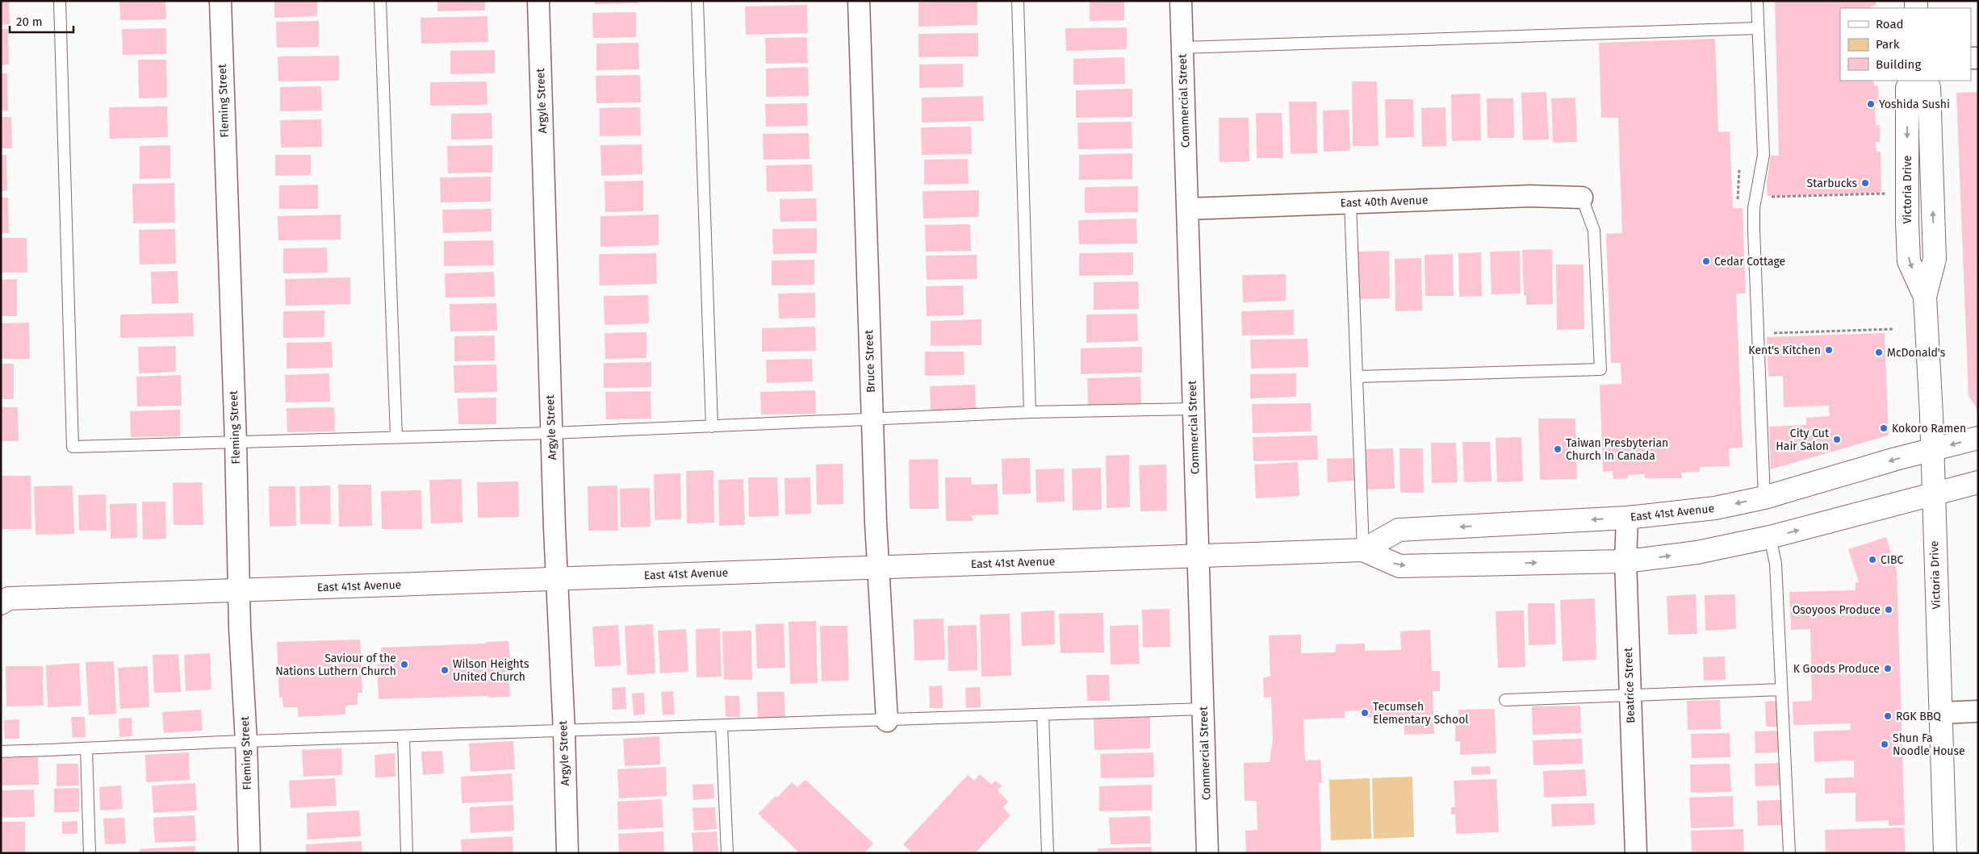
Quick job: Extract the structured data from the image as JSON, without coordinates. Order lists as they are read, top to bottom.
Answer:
{
  "streets": {
    "main road": ["Victoria Drive", "East 41st Avenue"],
    "street": [
      "Fleming Street",
      "Argyle Street",
      "Commercial Street",
      "East 40th Avenue",
      "Bruce Street",
      "Beatrice Street"
    ]
  },
  "crossings": [
    ["Fleming Street", "East 41st Avenue"],
    ["Argyle Street", "East 41st Avenue"],
    ["Commercial Street", "East 40th Avenue"],
    ["Commercial Street", "East 41st Avenue"],
    ["Victoria Drive", "East 41st Avenue"],
    ["Bruce Street", "East 41st Avenue"],
    ["East 41st Avenue", "Beatrice Street"]
  ],
  "places": [
    "Yoshida Sushi",
    "Starbucks",
    "Cedar Cottage",
    "Kent's Kitchen",
    "McDonald's",
    "Kokoro Ramen",
    "City Cut Hair Salon",
    "Taiwan Presbyterian Church In Canada",
    "CIBC",
    "Osoyoos Produce",
    "Saviour of the Nations Luthern Church",
    "K Goods Produce",
    "Wilson Heights United Church",
    "Tecumseh Elementary School",
    "RGK BBQ",
    "Shun Fa Noodle House"
  ],
  "legend": ["Road", "Park", "Building"],
  "scale_bar": "20 m"
}
